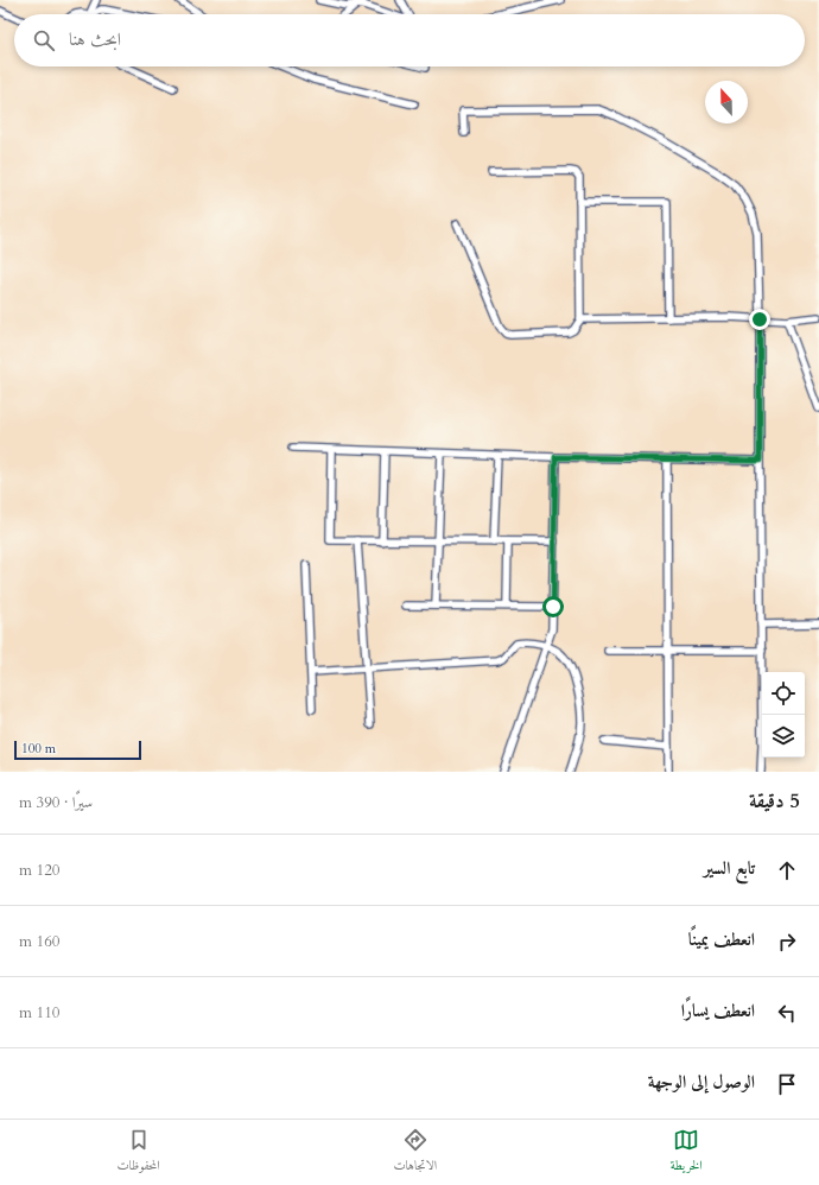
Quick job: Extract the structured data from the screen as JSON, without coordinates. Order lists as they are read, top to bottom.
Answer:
{
  "scale_bar": "100 m",
  "north": "top",
  "page": {
    "search": "ابحث هنا",
    "scale": "100 m",
    "heading": ["5 دقيقة", "سيرًا · 390 m"],
    "list": [
      ["تابع السير", "120 m"],
      ["انعطف يمينًا", "160 m"],
      ["انعطف يسارًا", "110 m"],
      "الوصول إلى الوجهة"
    ],
    "nav": ["الخريطة", "الاتجاهات", "المحفوظات"]
  }
}
